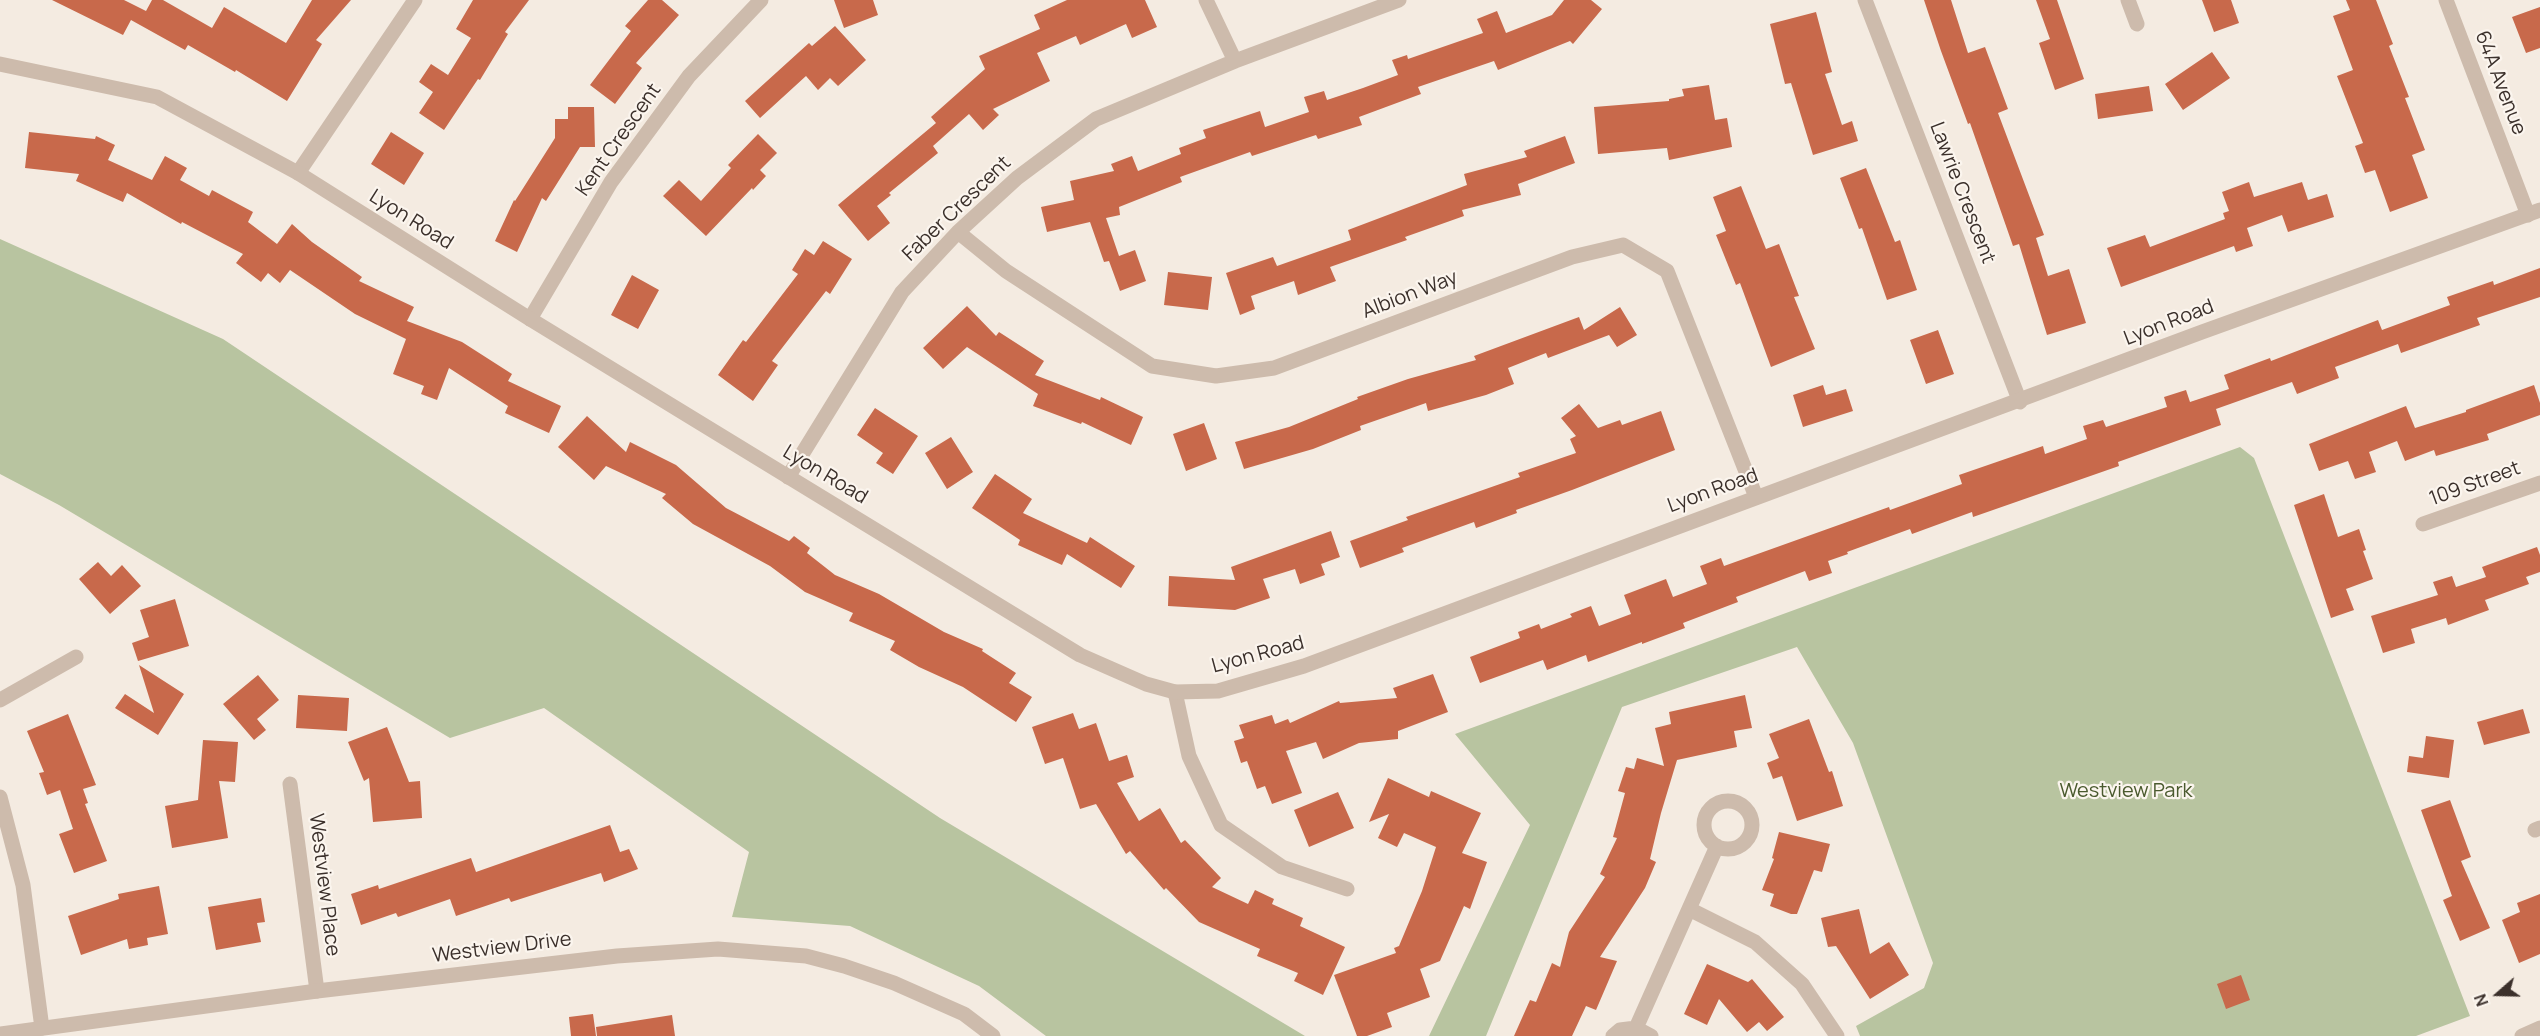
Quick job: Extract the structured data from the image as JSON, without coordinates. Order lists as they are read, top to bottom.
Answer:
{
  "streets": {
    "street": [
      "64A Avenue",
      "Kent Crescent",
      "Lawrie Crescent",
      "Faber Crescent",
      "Lyon Road",
      "Albion Way",
      "109 Street",
      "Westview Place",
      "Westview Drive"
    ]
  },
  "crossings": [
    ["64A Avenue", "Lyon Road"],
    ["Kent Crescent", "Lyon Road"],
    ["Lawrie Crescent", "Lyon Road"],
    ["Faber Crescent", "Lyon Road"],
    ["Faber Crescent", "Albion Way"],
    ["Lyon Road", "Albion Way"],
    ["Westview Place", "Westview Drive"]
  ],
  "parks": ["Westview Park"],
  "north": "left"
}
